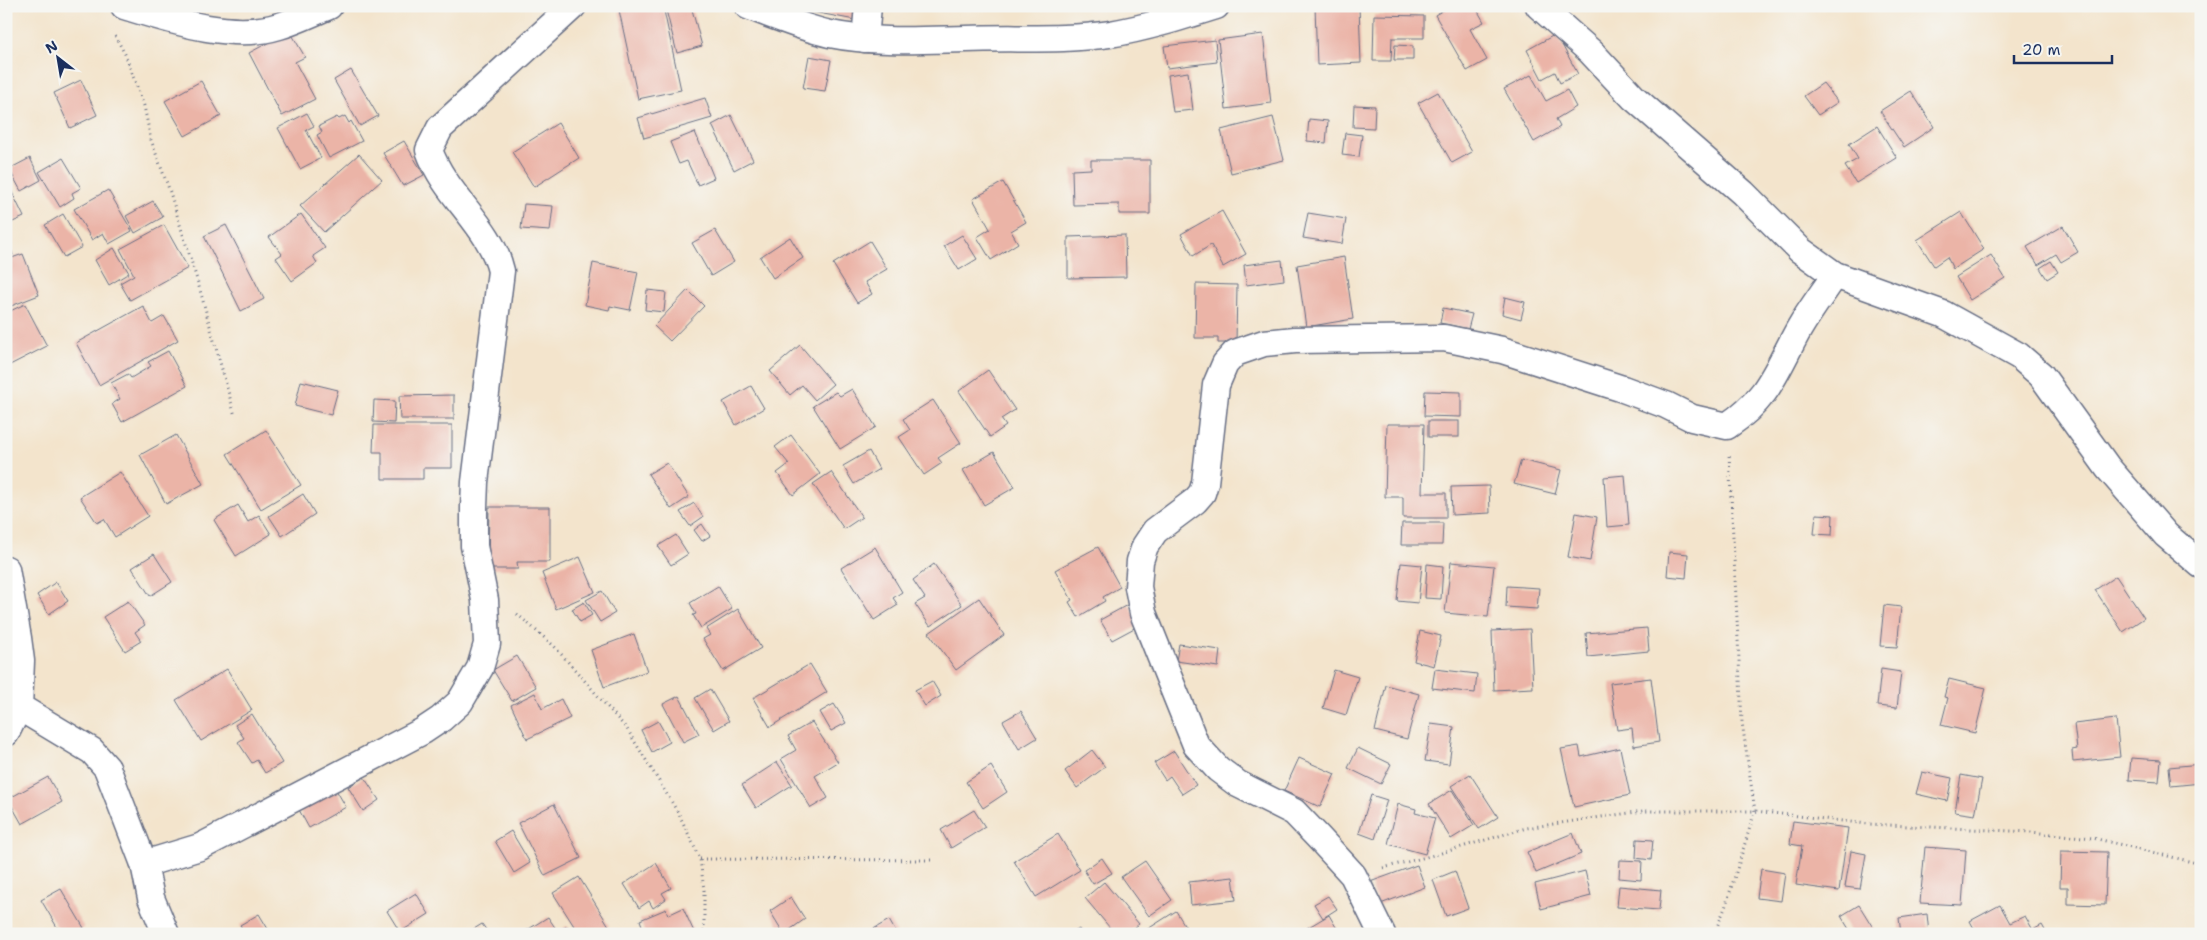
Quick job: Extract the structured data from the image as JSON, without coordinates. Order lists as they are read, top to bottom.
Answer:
{
  "scale_bar": "20 m",
  "north": "top left"
}
